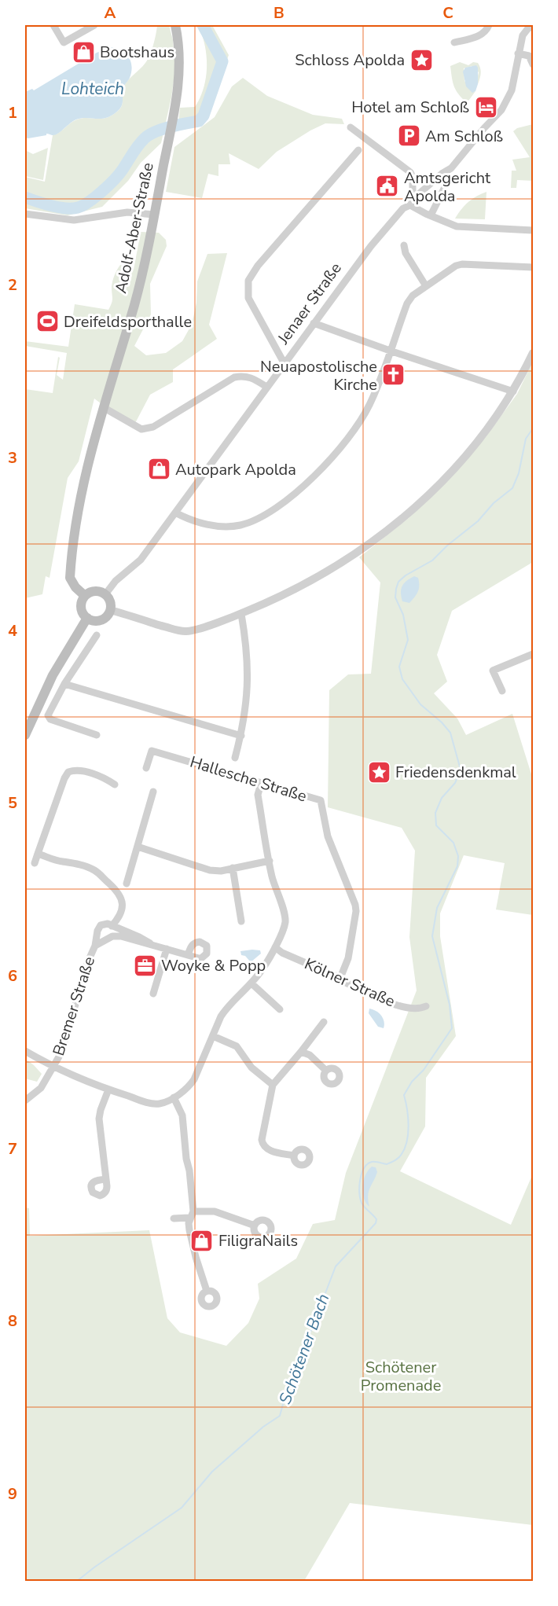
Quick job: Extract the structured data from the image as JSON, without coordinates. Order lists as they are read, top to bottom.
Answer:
{
  "streets": {
    "main road": ["Adolf-Aber-Straße"],
    "street": [
      "Jenaer Straße",
      "Hallesche Straße",
      "Kölner Straße",
      "Bremer Straße"
    ]
  },
  "crossings": [
    ["Adolf-Aber-Straße", "Jenaer Straße"],
    ["Hallesche Straße", "Kölner Straße"]
  ],
  "water": ["Lohteich", "Schötener Bach"],
  "parks": ["Schötener Promenade"],
  "places": {
    "shop": ["Bootshaus", "Autopark Apolda", "FiligraNails"],
    "place": ["Schloss Apolda", "Friedensdenkmal"],
    "hotel": ["Hotel am Schloß"],
    "parking": ["Am Schloß"],
    "public building": ["Amtsgericht Apolda"],
    "sports": ["Dreifeldsporthalle"],
    "church": ["Neuapostolische Kirche"],
    "office": ["Woyke & Popp"]
  },
  "grid": {
    "columns": ["A", "B", "C"],
    "rows": [
      "1",
      "2",
      "3",
      "4",
      "5",
      "6",
      "7",
      "8",
      "9"
    ]
  }
}
